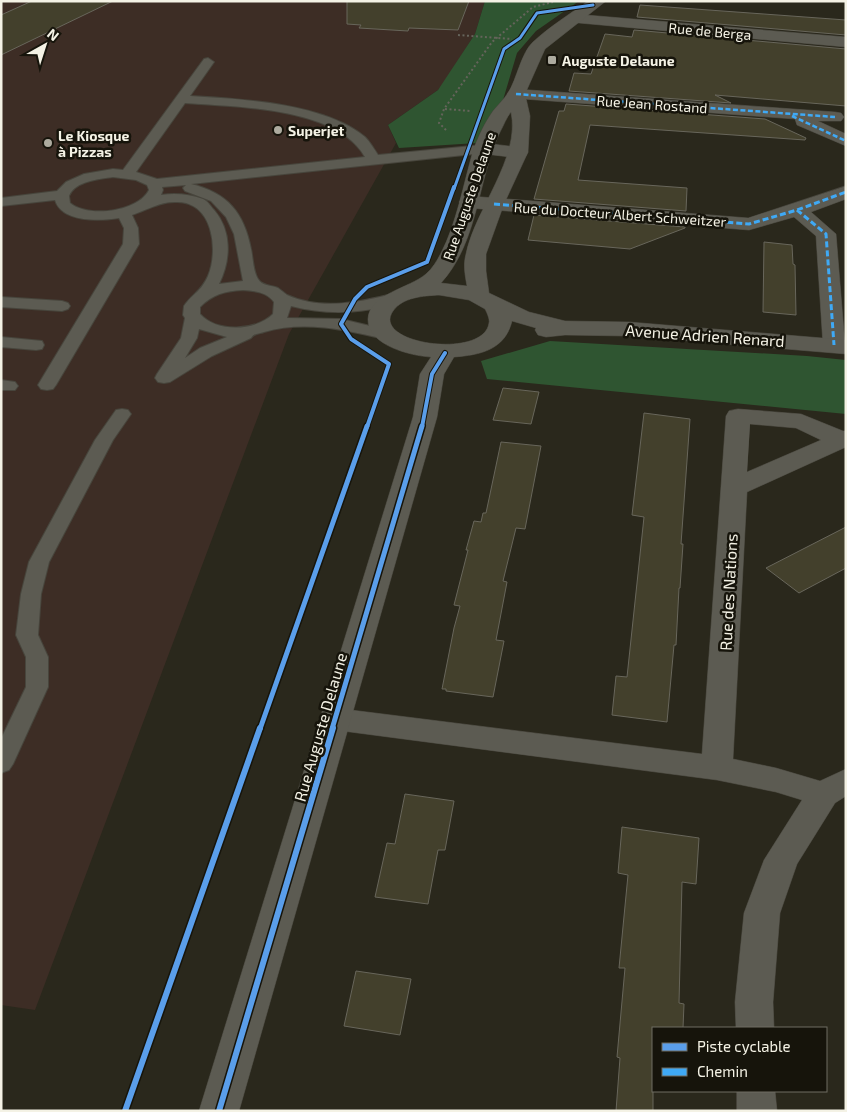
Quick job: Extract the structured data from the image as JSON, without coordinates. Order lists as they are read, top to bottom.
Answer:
{
  "streets": {
    "street": [
      "Rue de Berga",
      "Rue Jean Rostand",
      "Rue Auguste Delaune",
      "Rue du Docteur Albert Schweitzer",
      "Avenue Adrien Renard",
      "Rue des Nations"
    ]
  },
  "crossings": [
    ["Rue de Berga", "Rue Auguste Delaune"],
    ["Rue Jean Rostand", "Rue Auguste Delaune"],
    ["Rue Auguste Delaune", "Rue du Docteur Albert Schweitzer"],
    ["Rue Auguste Delaune", "Avenue Adrien Renard"]
  ],
  "places": {
    "transit": ["Auguste Delaune"],
    "other": ["Superjet", "Le Kiosque à Pizzas"]
  },
  "legend": ["Piste cyclable", "Chemin"],
  "north": "top right"
}
